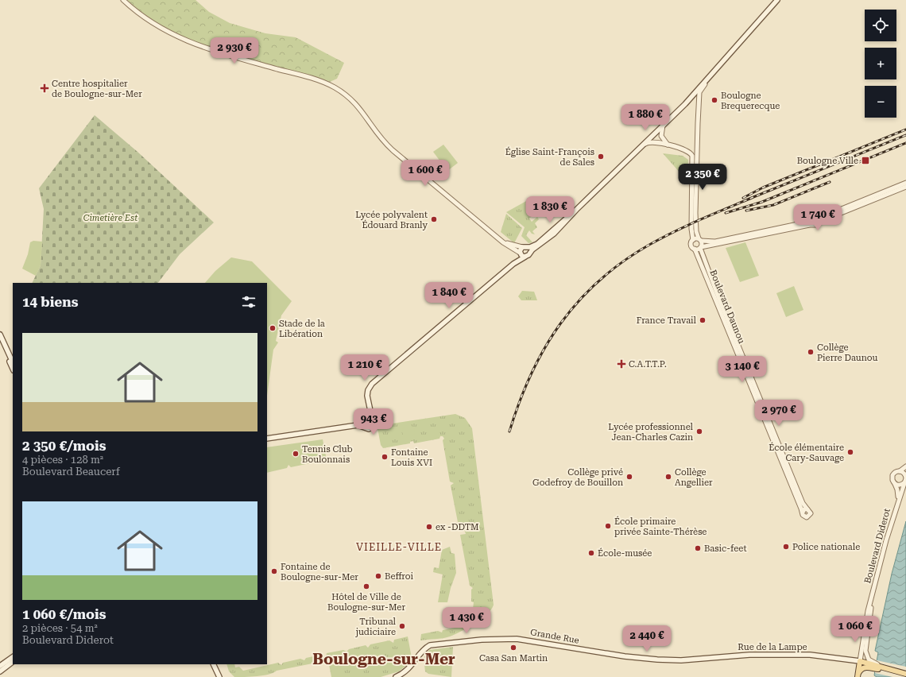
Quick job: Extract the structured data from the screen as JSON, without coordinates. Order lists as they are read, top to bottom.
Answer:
{
  "streets": {
    "main road": ["Grande Rue", "Rue de la Lampe"],
    "street": ["Boulevard Daunou", "Boulevard Diderot"]
  },
  "crossings": [
    ["Boulevard Diderot", "Rue de la Lampe"],
    ["Grande Rue", "Rue de la Lampe"]
  ],
  "districts": ["VIEILLE-VILLE", "Boulogne-sur-Mer"],
  "parks": ["Cimetière Est"],
  "places": {
    "health": ["Centre hospitalier de Boulogne-sur-Mer", "C.A.T.T.P."],
    "other": [
      "Boulogne Brequerecque",
      "Église Saint-François de Sales",
      "Lycée polyvalent Édouard Branly",
      "France Travail",
      "Stade de la Libération",
      "Collège Pierre Daunou",
      "Lycée professionnel Jean-Charles Cazin",
      "École élémentaire Cary-Sauvage",
      "Tennis Club Boulonnais",
      "Fontaine Louis XVI",
      "Collège privé Godefroy de Bouillon",
      "Collège Angellier",
      "École primaire privée Sainte-Thérèse",
      "ex -DDTM",
      "Police nationale",
      "Basic-feet",
      "École-musée",
      "Fontaine de Boulogne-sur-Mer",
      "Beffroi",
      "Hôtel de Ville de Boulogne-sur-Mer",
      "Tribunal judiciaire",
      "Casa San Martin"
    ],
    "transit": ["Boulogne Ville"]
  },
  "page": {
    "map_buttons": ["+", "−"],
    "price": [
      "2 930 €",
      "1 880 €",
      "1 600 €",
      "2 350 €",
      "1 830 €",
      "1 740 €",
      "1 840 €",
      "1 210 €",
      "3 140 €",
      "2 970 €",
      "943 €",
      "1 430 €",
      "1 060 €",
      "2 440 €"
    ],
    "heading": "14 biens",
    "list": [
      {
        "name": "2 350 €/mois",
        "note": "4 pièces · 128 m² · Boulevard Beaucerf"
      },
      {
        "name": "1 060 €/mois",
        "note": "2 pièces · 54 m² · Boulevard Diderot"
      }
    ]
  }
}
